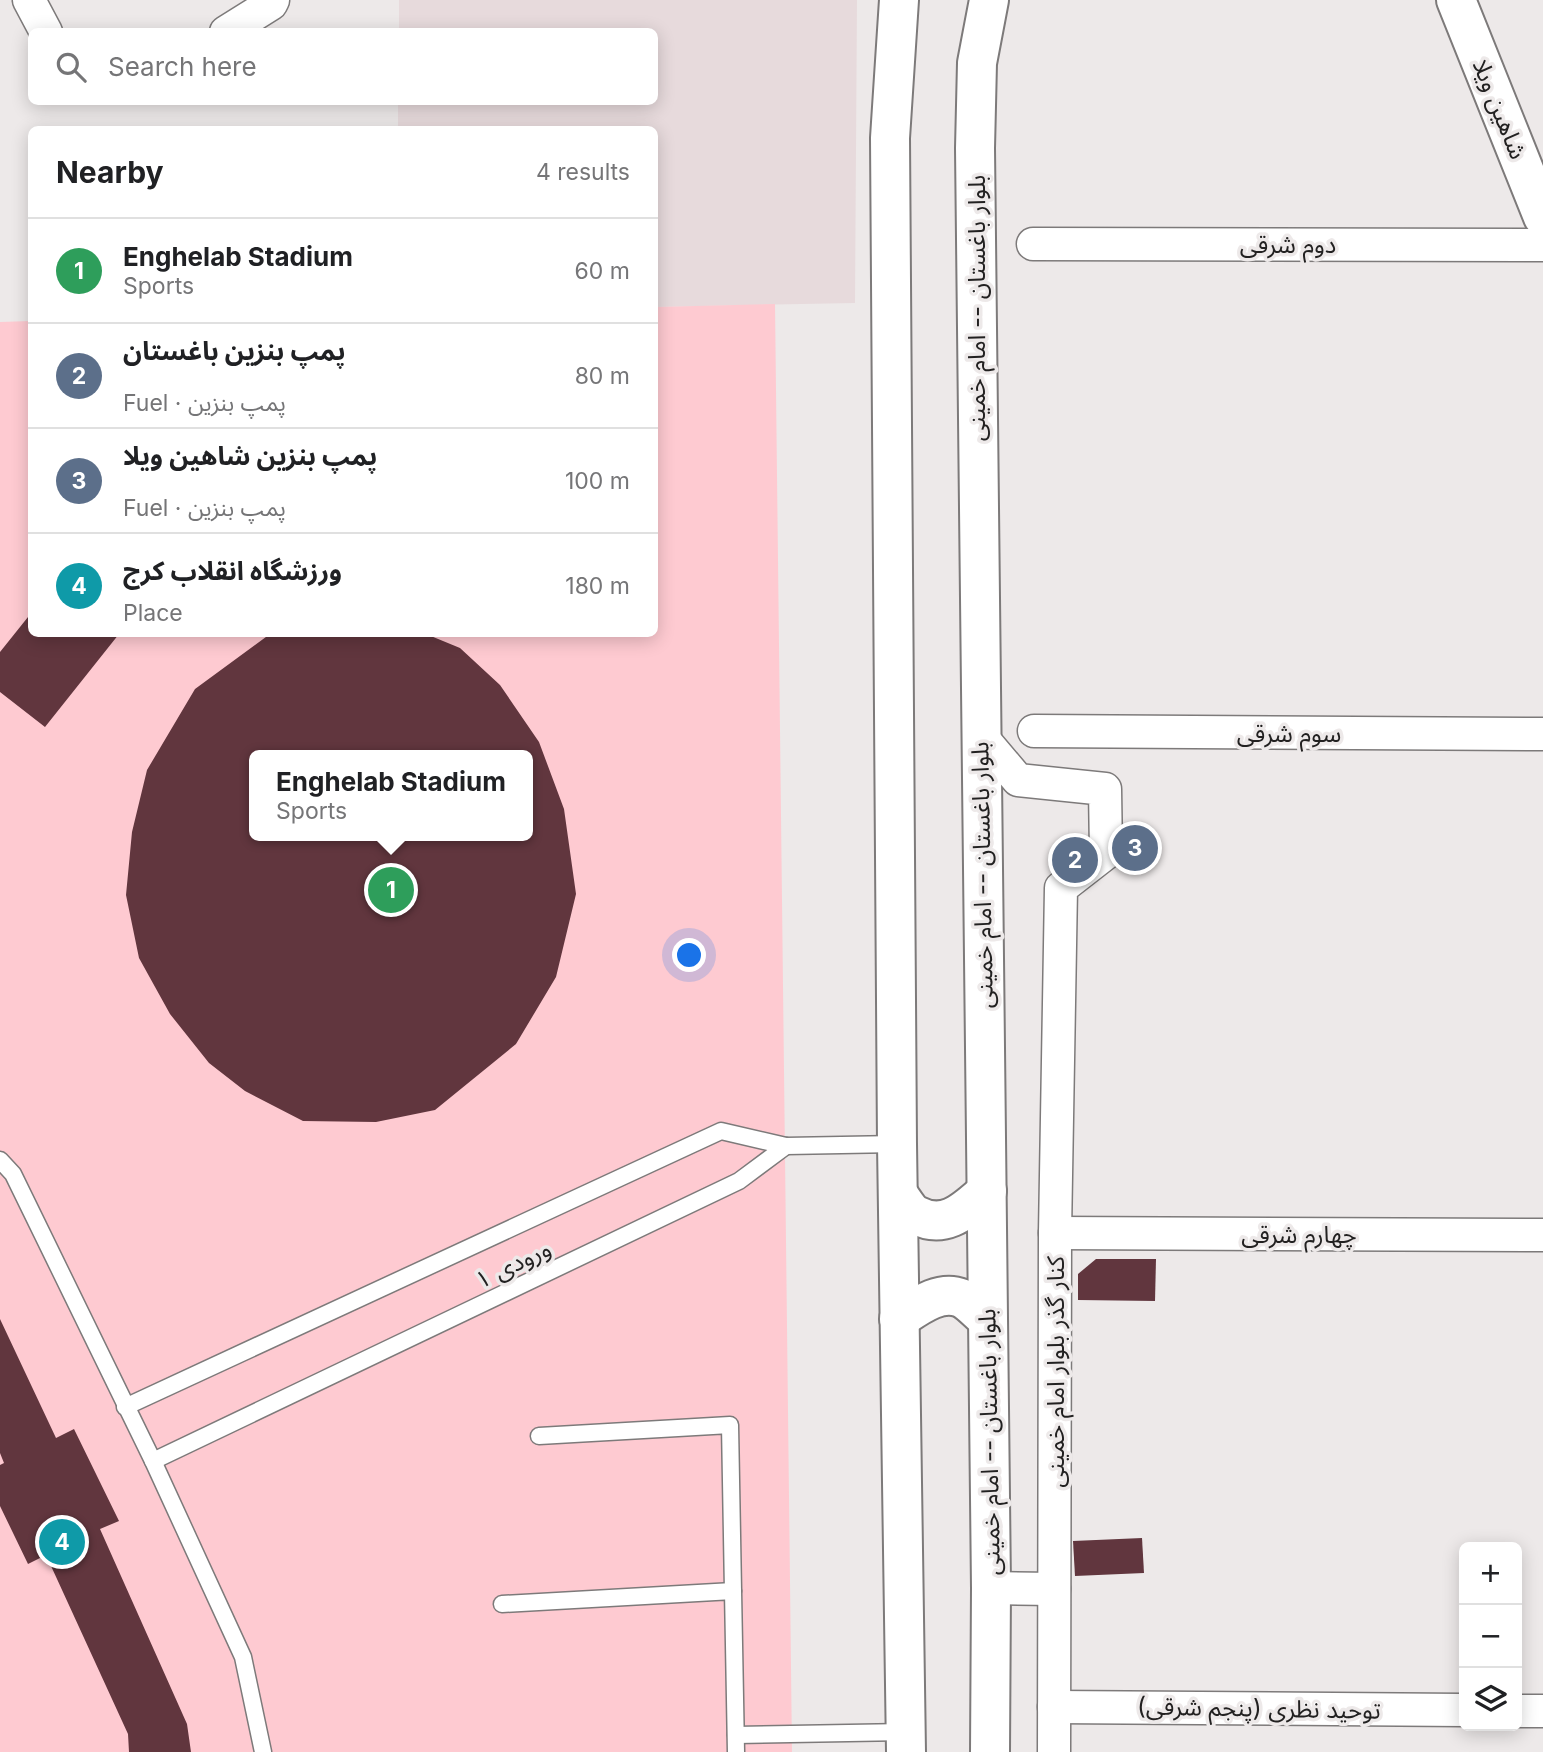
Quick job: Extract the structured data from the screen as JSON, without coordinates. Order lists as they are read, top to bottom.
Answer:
{
  "streets": {
    "main road": ["شاهین ویلا", "بلوار باغستان -- امام خمینی"],
    "street": [
      "دوم شرقی",
      "سوم شرقی",
      "چهارم شرقی",
      "کنار گذر بلوار امام خمینی",
      "توحید نظری (پنجم شرقی)"
    ],
    "lane": ["ورودی ۱"]
  },
  "crossings": [
    ["بلوار باغستان -- امام خمینی", "کنار گذر بلوار امام خمینی"],
    ["چهارم شرقی", "کنار گذر بلوار امام خمینی"],
    ["کنار گذر بلوار امام خمینی", "توحید نظری (پنجم شرقی)"]
  ],
  "page": {
    "search": "Search here",
    "heading": ["Nearby", "4 results"],
    "list": [
      {
        "mark": "1",
        "name": "Enghelab Stadium",
        "note": "Sports",
        "value": "60 m"
      },
      {
        "mark": "2",
        "name": "پمپ بنزین باغستان",
        "note": "Fuel · پمپ بنزین",
        "value": "80 m"
      },
      {
        "mark": "3",
        "name": "پمپ بنزین شاهین ویلا",
        "note": "Fuel · پمپ بنزین",
        "value": "100 m"
      },
      {
        "mark": "4",
        "name": "ورزشگاه انقلاب کرج",
        "note": "Place",
        "value": "180 m"
      }
    ],
    "popup": ["Enghelab Stadium", "Sports"],
    "pins": [
      "3",
      "2",
      "1",
      "4"
    ],
    "map_buttons": ["+", "−"]
  }
}
